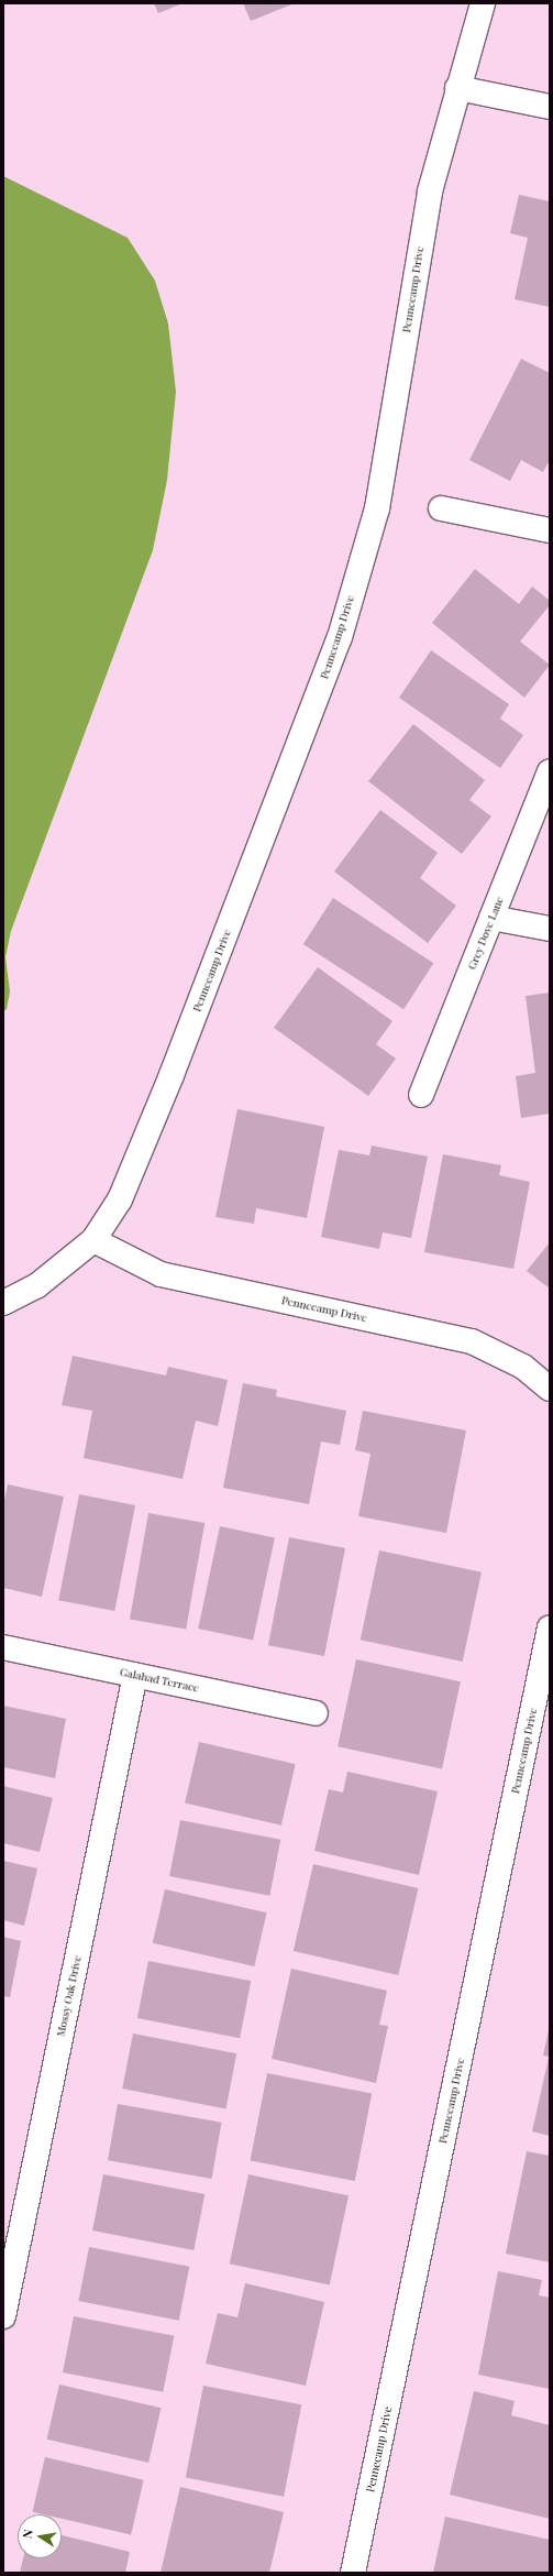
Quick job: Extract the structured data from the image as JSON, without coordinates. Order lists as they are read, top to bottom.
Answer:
{
  "streets": {
    "street": [
      "Pennecamp Drive",
      "Grey Dove Lane",
      "Galahad Terrace",
      "Mossy Oak Drive"
    ]
  },
  "crossings": [
    ["Galahad Terrace", "Mossy Oak Drive"]
  ],
  "north": "left"
}
